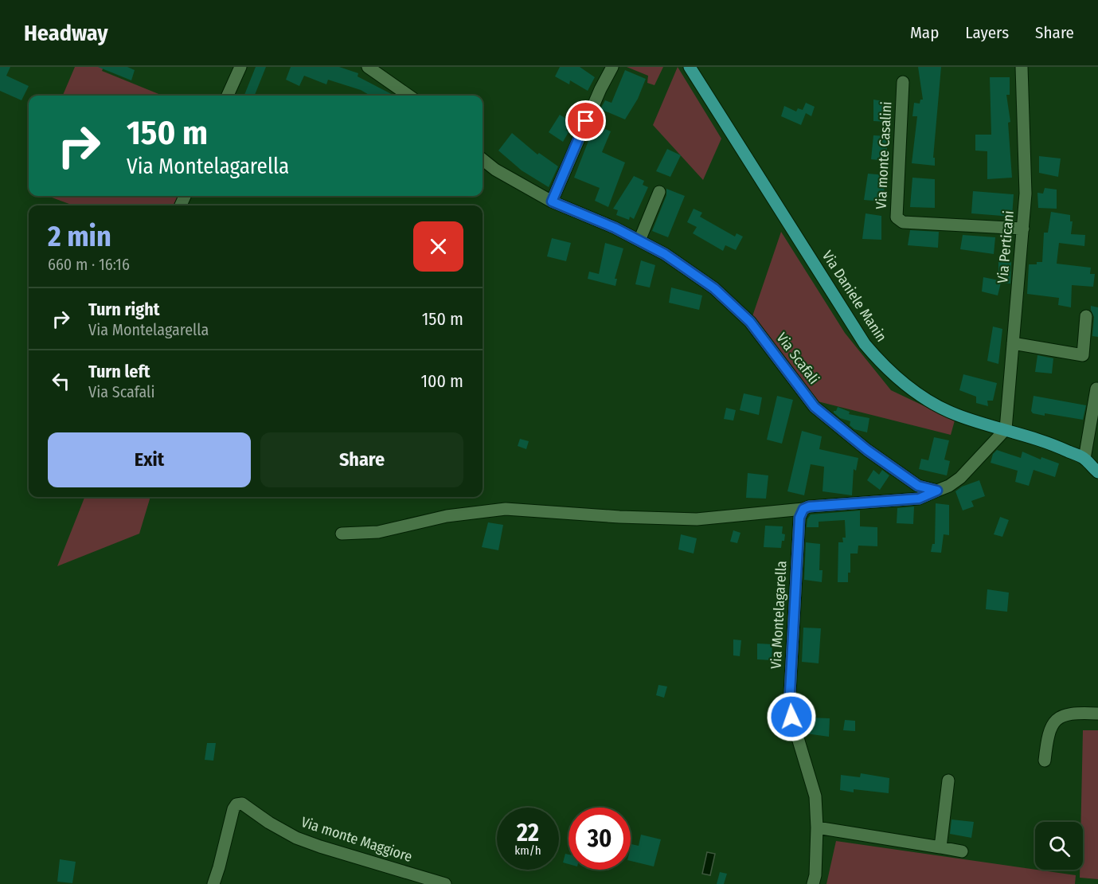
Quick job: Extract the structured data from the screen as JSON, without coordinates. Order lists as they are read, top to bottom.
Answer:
{
  "streets": {
    "main road": ["Via Daniele Manin"],
    "street": [
      "Via monte Casalini",
      "Via Perticani",
      "Via Scafali",
      "Via Montelagarella",
      "Via monte Maggiore"
    ]
  },
  "crossings": [
    ["Via monte Casalini", "Via Perticani"],
    ["Via Perticani", "Via Daniele Manin"]
  ],
  "page": {
    "header": "Headway",
    "nav": ["Map", "Layers", "Share"],
    "turn": ["150 m", "Via Montelagarella"],
    "heading": ["2 min", "660 m · 16:16"],
    "list": [
      {
        "name": "Turn right",
        "note": "Via Montelagarella",
        "value": "150 m"
      },
      {
        "name": "Turn left",
        "note": "Via Scafali",
        "value": "100 m"
      }
    ],
    "buttons": ["Exit", "Share"],
    "speed": "22 km/h",
    "limit": "30"
  }
}
